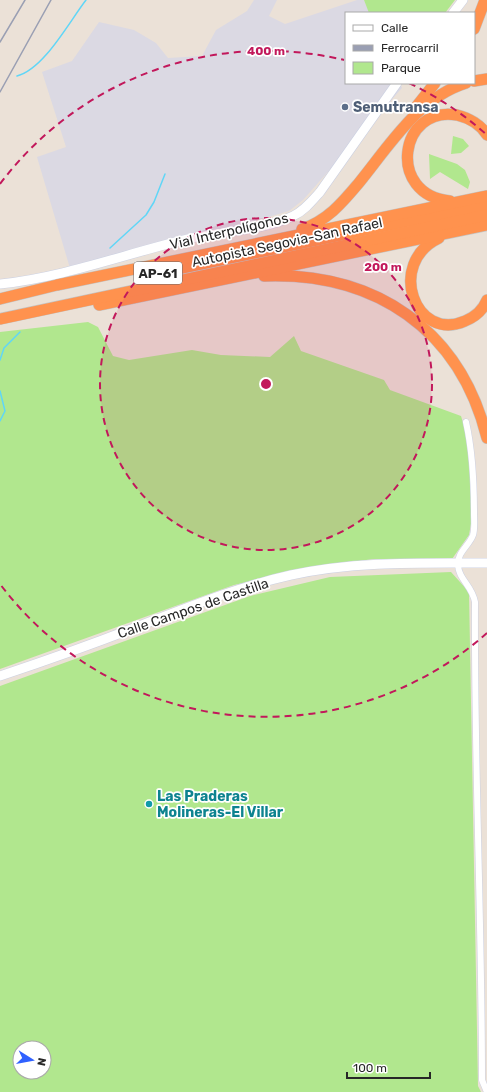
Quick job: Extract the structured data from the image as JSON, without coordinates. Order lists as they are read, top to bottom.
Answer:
{
  "streets": {
    "highway": ["Autopista Segovia-San Rafael", "AP-61"],
    "main road": ["Vial Interpolígonos", "Calle Campos de Castilla"]
  },
  "places": ["Semutransa", "Las Praderas Molineras-El Villar"],
  "legend": ["Calle", "Ferrocarril", "Parque"],
  "scale_bar": "100 m",
  "north": "right",
  "rings": ["400 m", "200 m"]
}
